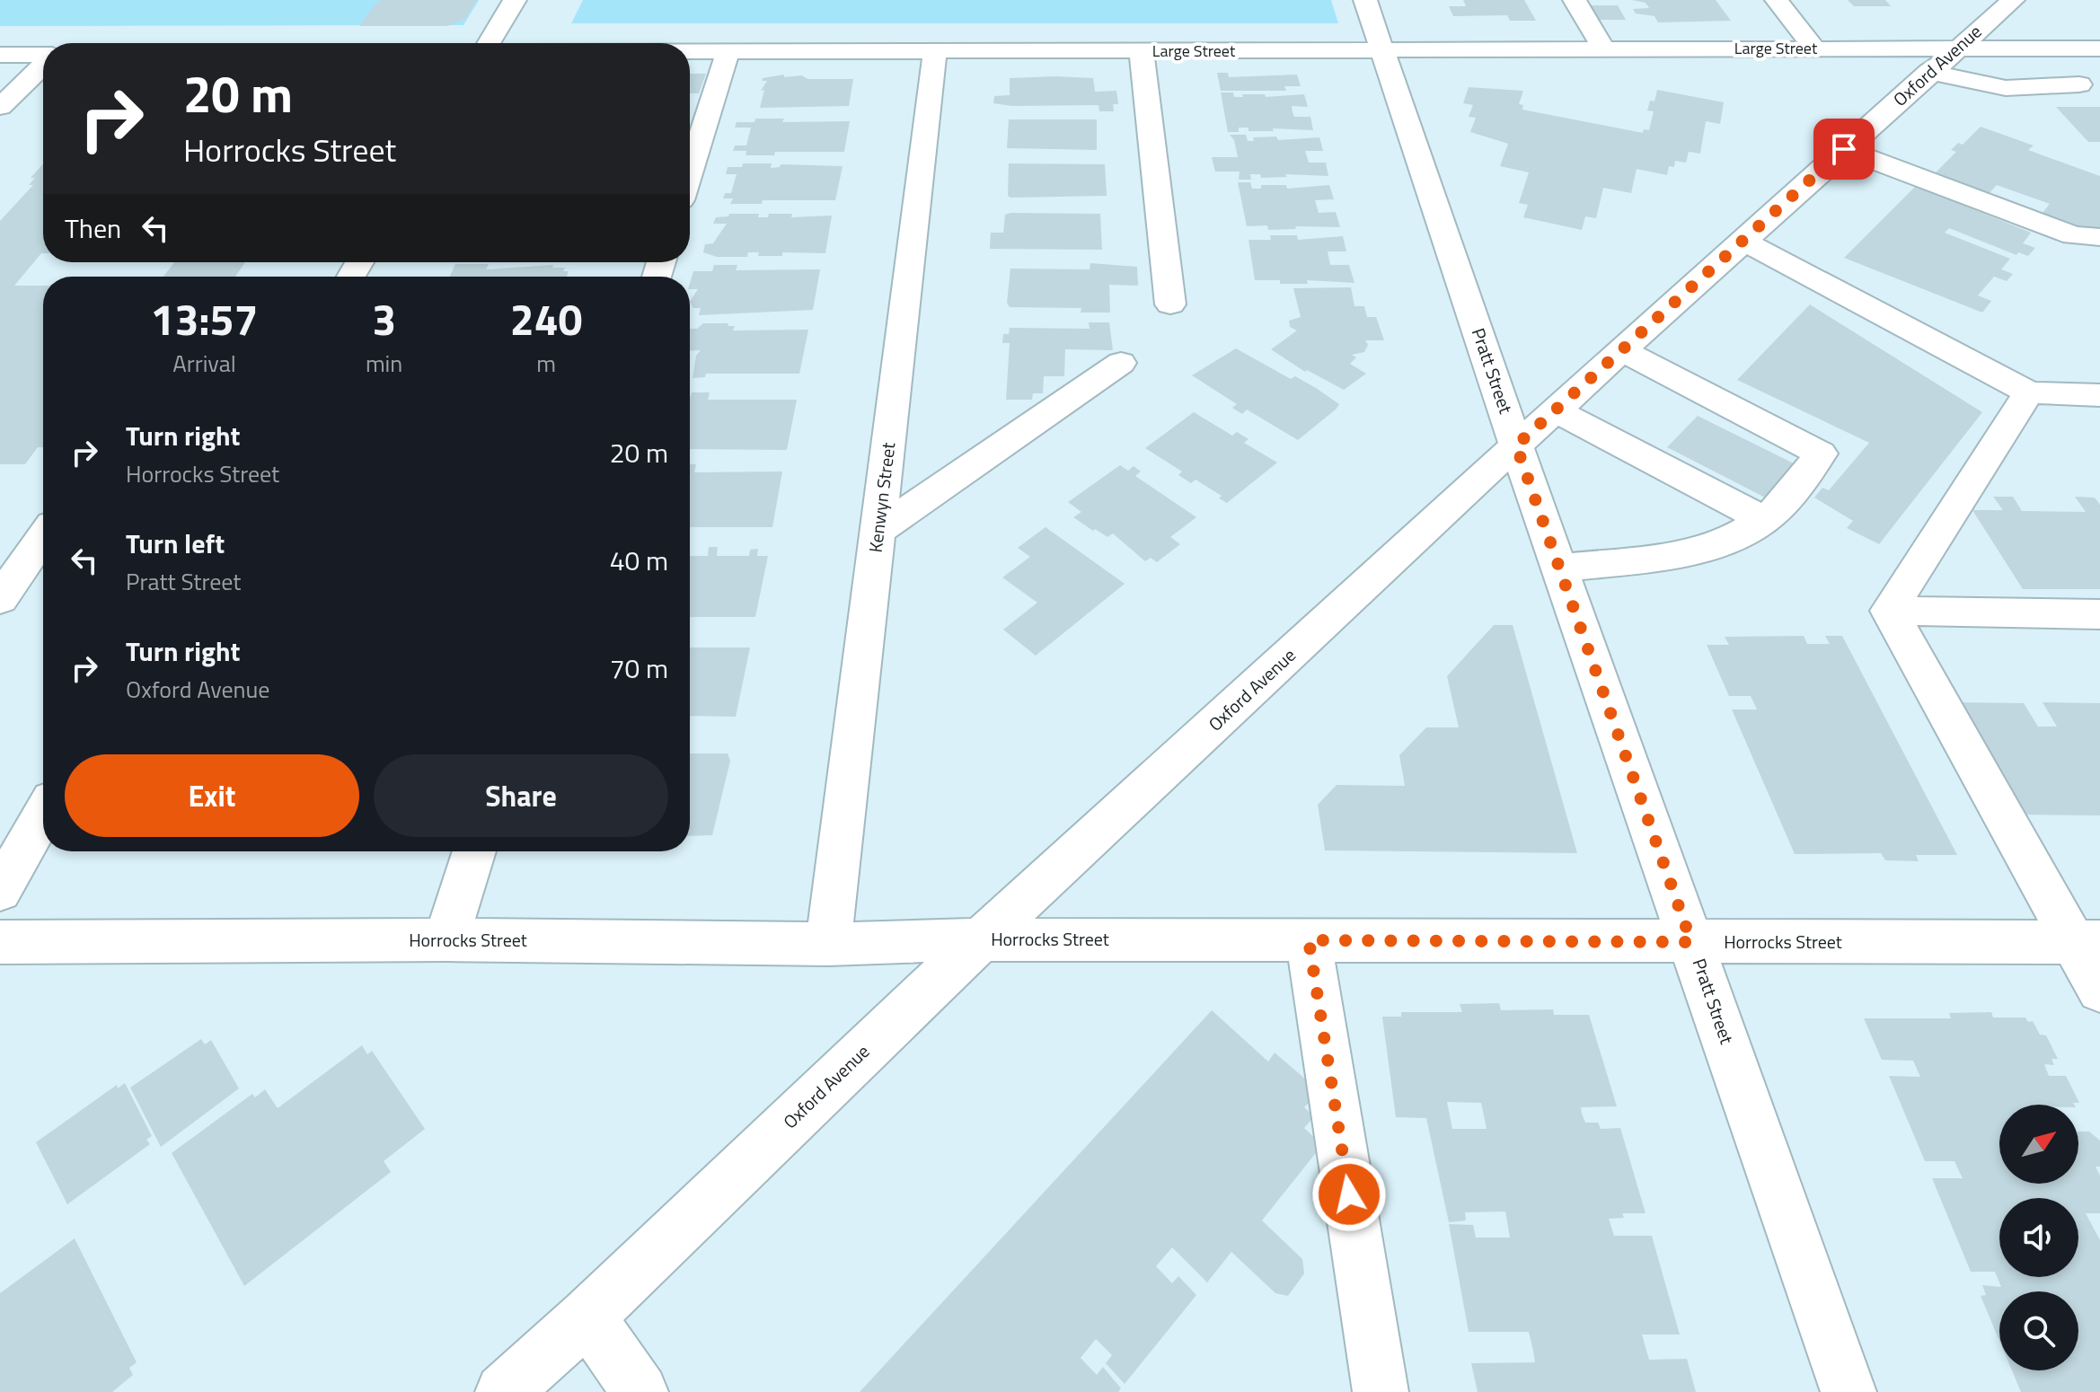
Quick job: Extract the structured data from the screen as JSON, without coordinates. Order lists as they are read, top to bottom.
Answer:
{
  "streets": {
    "street": [
      "Large Street",
      "Oxford Avenue",
      "Pratt Street",
      "Kenwyn Street",
      "Horrocks Street"
    ]
  },
  "crossings": [
    ["Large Street", "Oxford Avenue"],
    ["Large Street", "Pratt Street"],
    ["Large Street", "Kenwyn Street"],
    ["Oxford Avenue", "Pratt Street"],
    ["Oxford Avenue", "Horrocks Street"],
    ["Pratt Street", "Horrocks Street"],
    ["Kenwyn Street", "Horrocks Street"]
  ],
  "north": "top right",
  "page": {
    "turn": ["20 m", "Horrocks Street"],
    "then": "Then",
    "eta": [
      "13:57",
      "Arrival",
      "3",
      "min",
      "240",
      "m"
    ],
    "list": [
      {
        "name": "Turn right",
        "note": "Horrocks Street",
        "value": "20 m"
      },
      {
        "name": "Turn left",
        "note": "Pratt Street",
        "value": "40 m"
      },
      {
        "name": "Turn right",
        "note": "Oxford Avenue",
        "value": "70 m"
      }
    ],
    "buttons": ["Exit", "Share"]
  }
}
